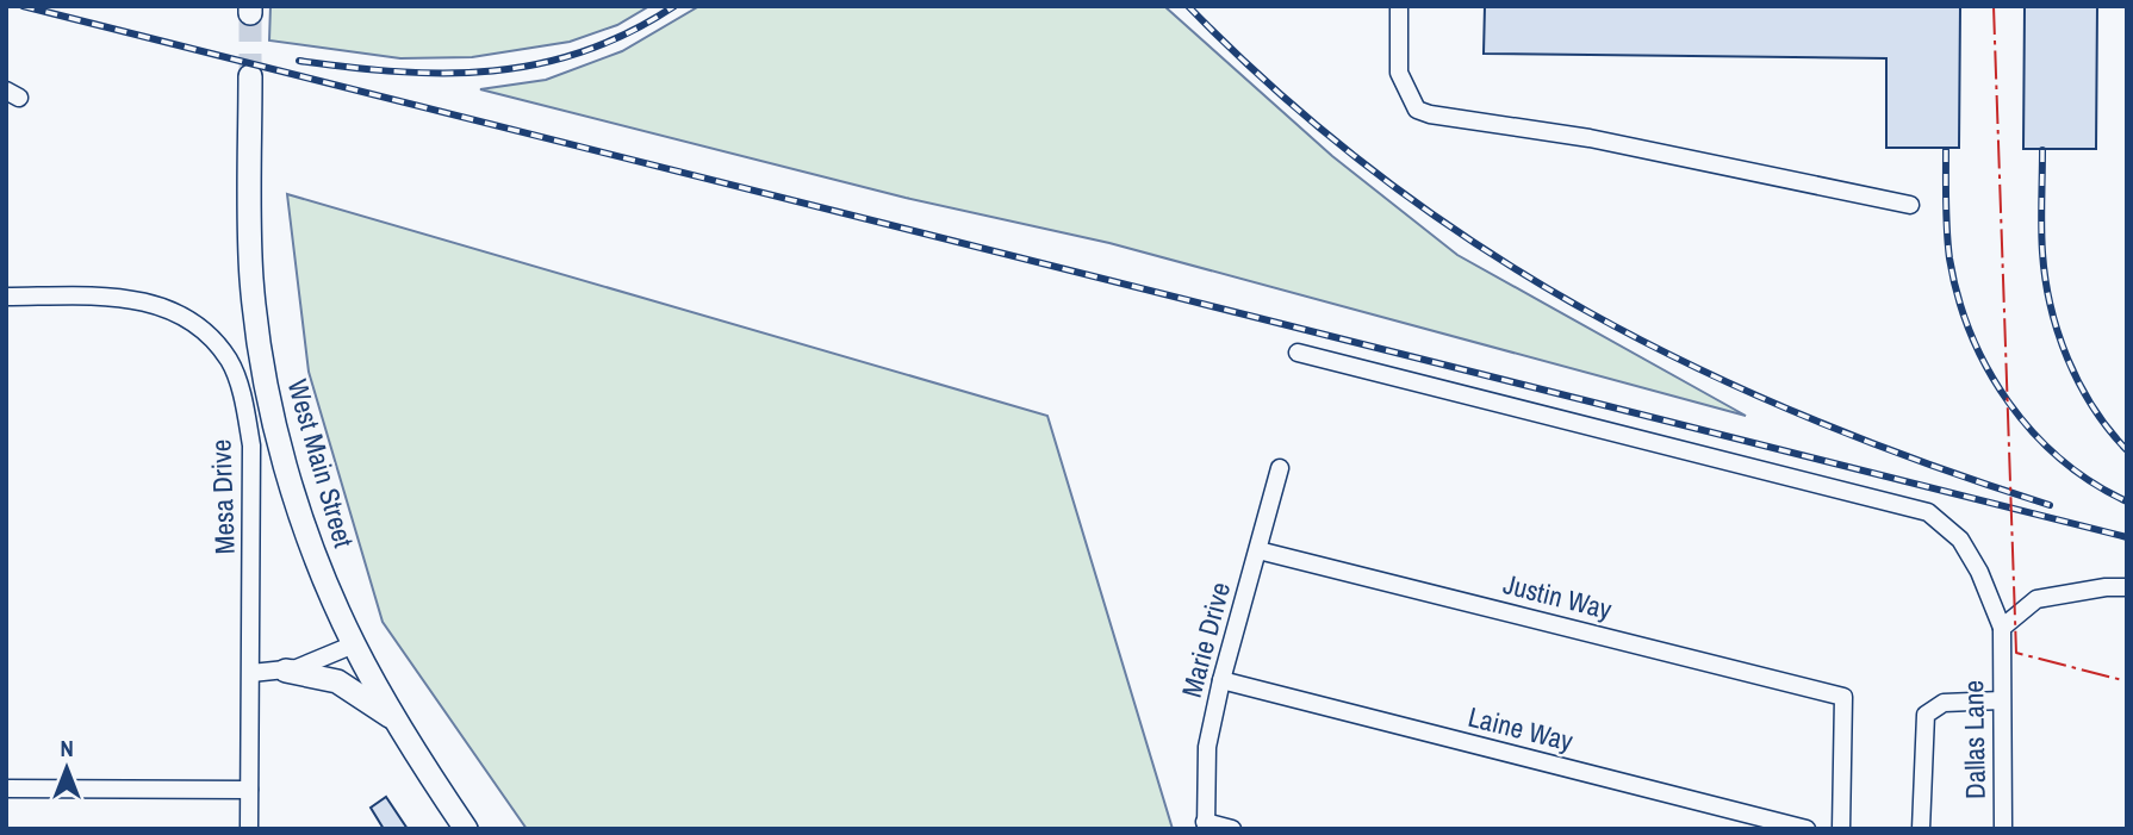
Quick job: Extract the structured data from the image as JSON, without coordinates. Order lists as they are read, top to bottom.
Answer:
{
  "streets": {
    "main road": ["West Main Street"],
    "street": [
      "Mesa Drive",
      "Justin Way",
      "Marie Drive",
      "Laine Way",
      "Dallas Lane"
    ]
  },
  "crossings": [
    ["Justin Way", "Marie Drive"],
    ["Marie Drive", "Laine Way"]
  ],
  "north": "top"
}
